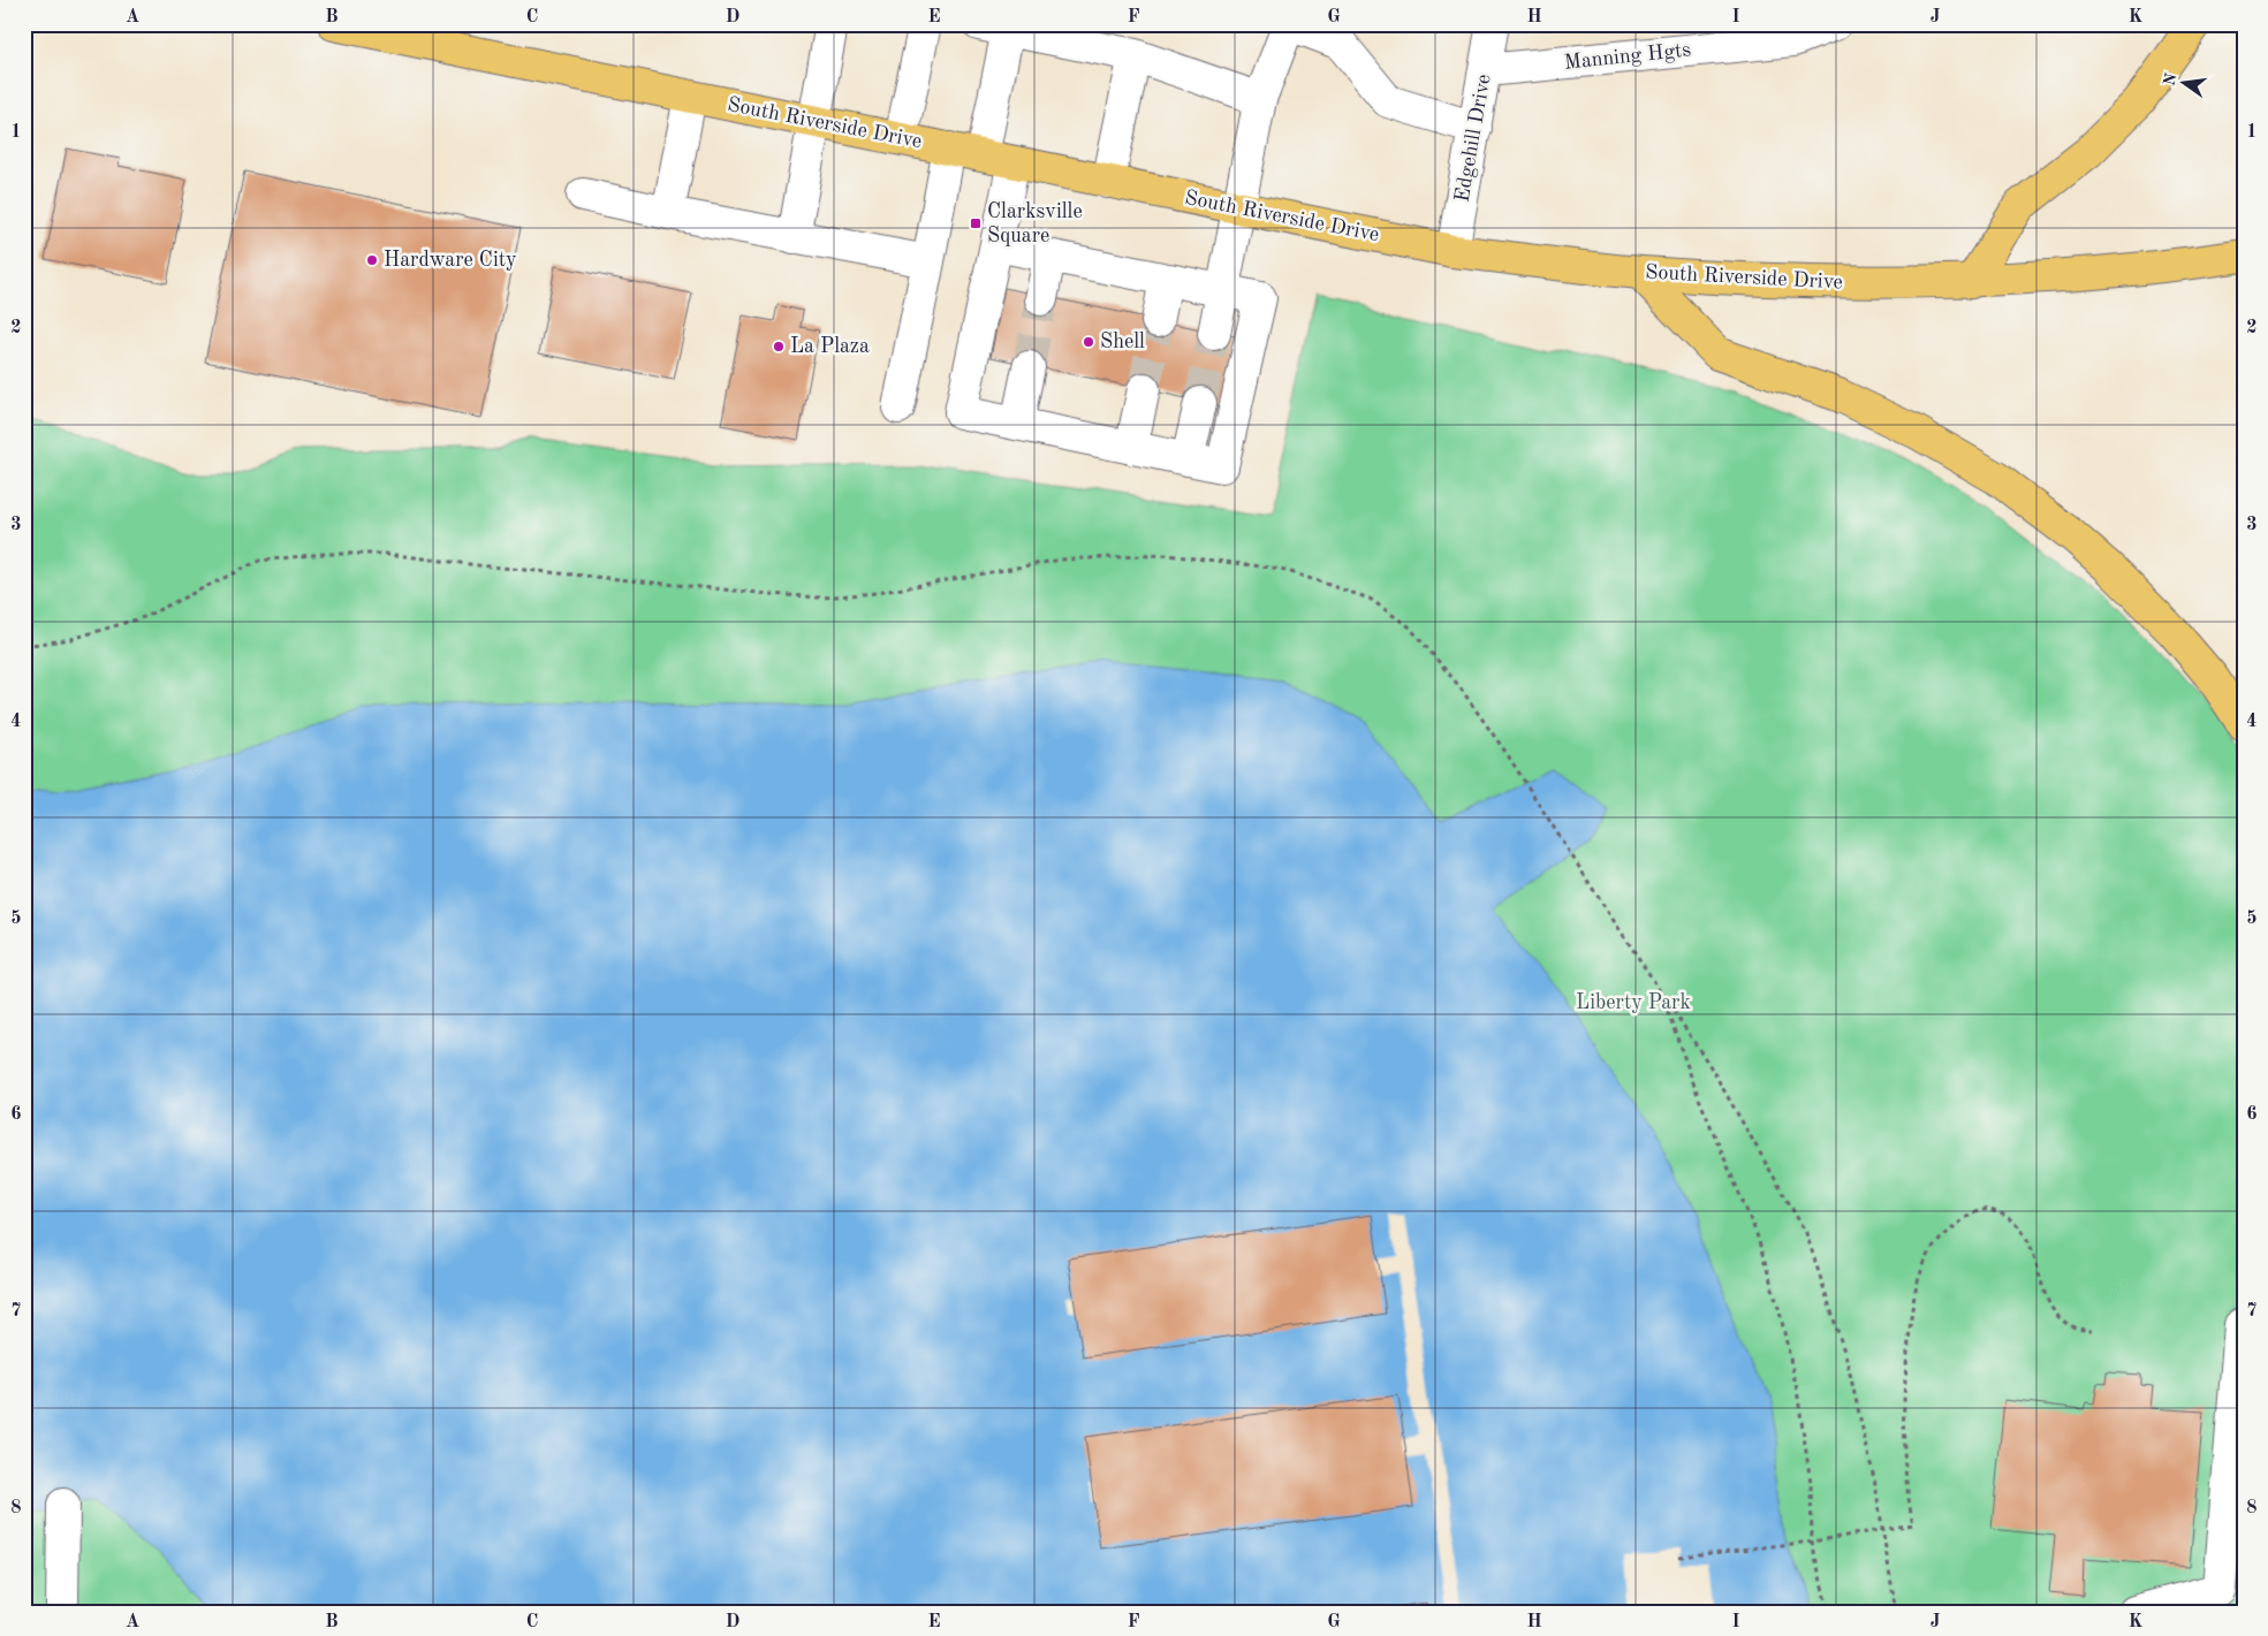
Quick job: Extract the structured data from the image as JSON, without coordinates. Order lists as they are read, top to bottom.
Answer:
{
  "streets": {
    "highway": ["South Riverside Drive"],
    "street": ["Manning Hgts", "Edgehill Drive"]
  },
  "crossings": [
    ["Manning Hgts", "Edgehill Drive"],
    ["South Riverside Drive", "Edgehill Drive"]
  ],
  "parks": ["Liberty Park"],
  "places": {
    "transit": ["Clarksville Square"],
    "other": ["Hardware City", "Shell", "La Plaza"]
  },
  "north": "left",
  "grid": {
    "columns": [
      "A",
      "B",
      "C",
      "D",
      "E",
      "F",
      "G",
      "H",
      "I",
      "J",
      "K"
    ],
    "rows": [
      "1",
      "2",
      "3",
      "4",
      "5",
      "6",
      "7",
      "8"
    ]
  }
}
